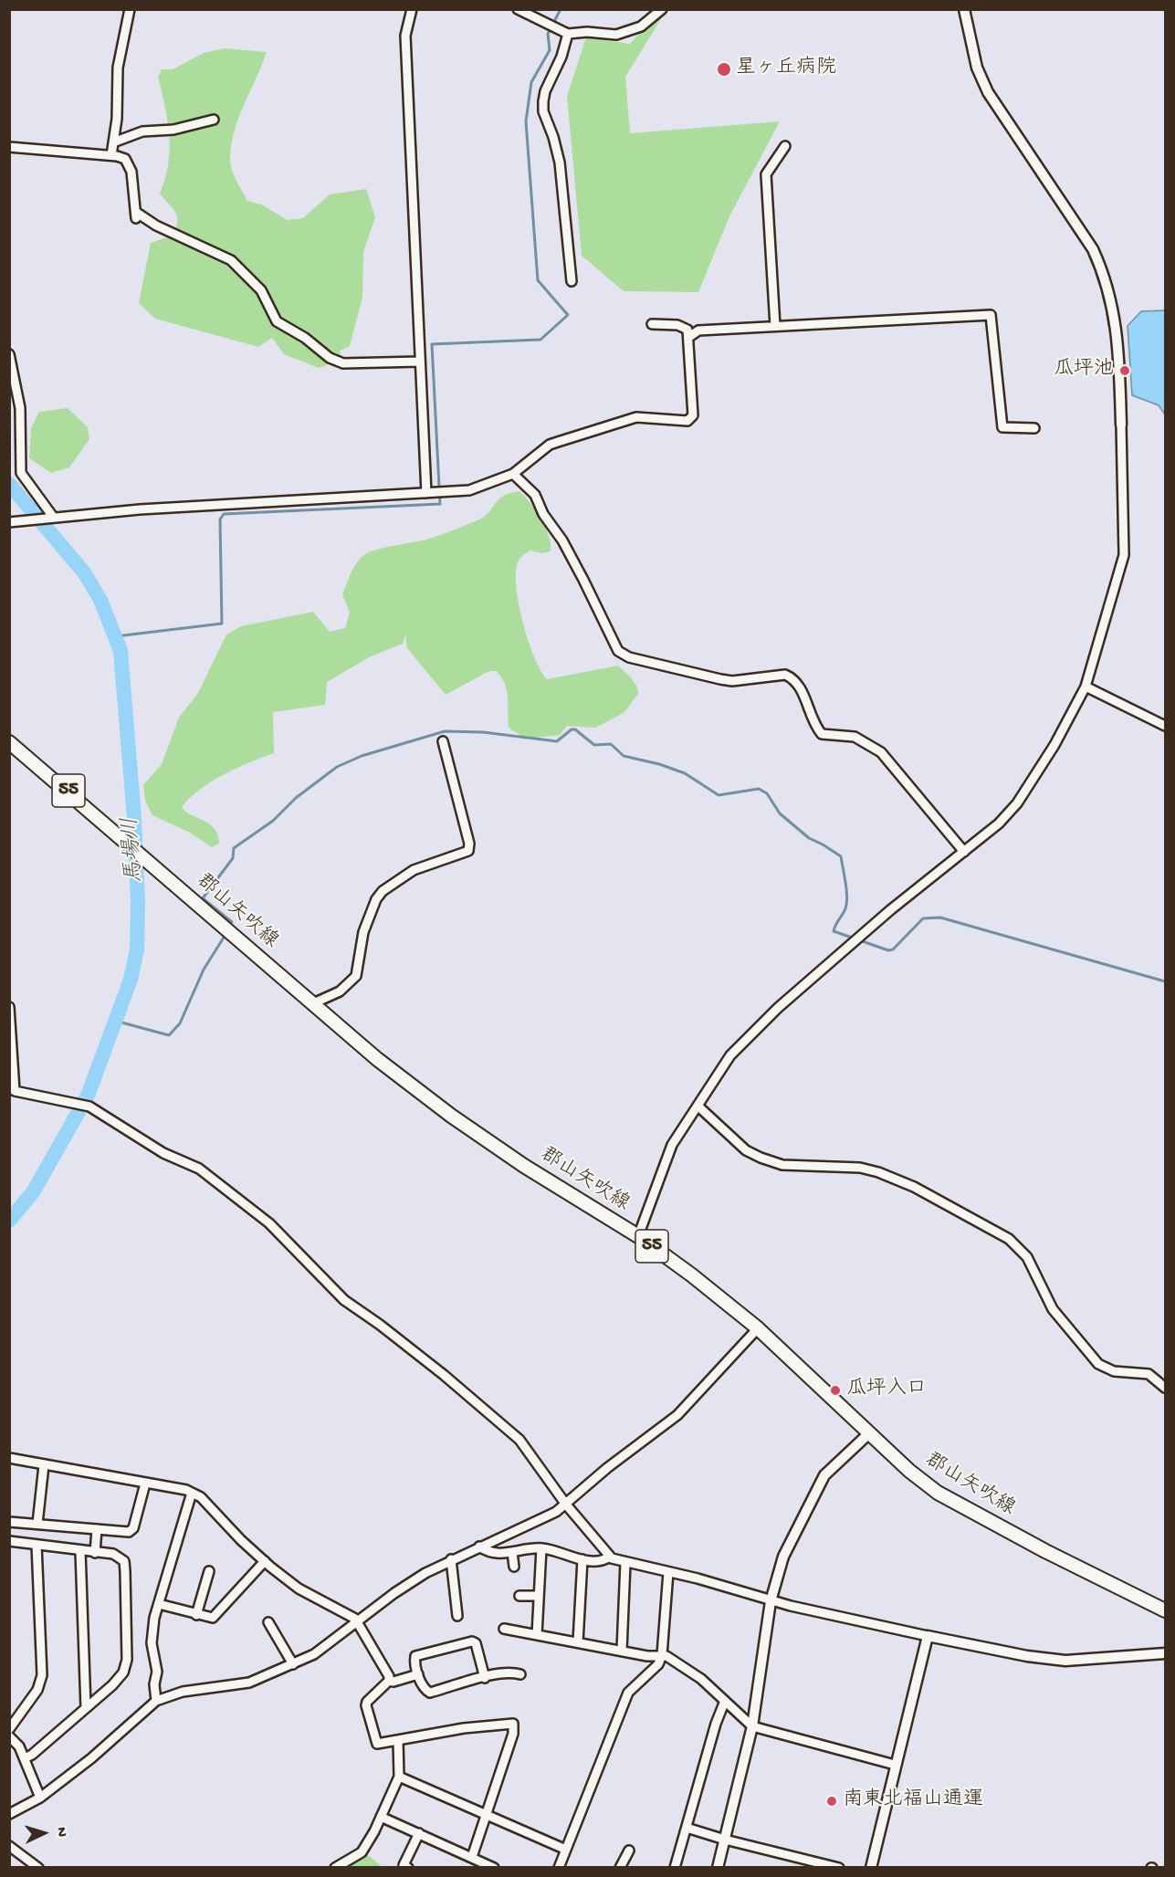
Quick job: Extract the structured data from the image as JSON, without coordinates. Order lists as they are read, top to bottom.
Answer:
{
  "streets": {
    "main road": ["55", "郡山矢吹線"]
  },
  "water": ["馬場川"],
  "places": [
    "星ヶ丘病院",
    "瓜坪池",
    "瓜坪入口",
    "南東北福山通運"
  ],
  "north": "right"
}
